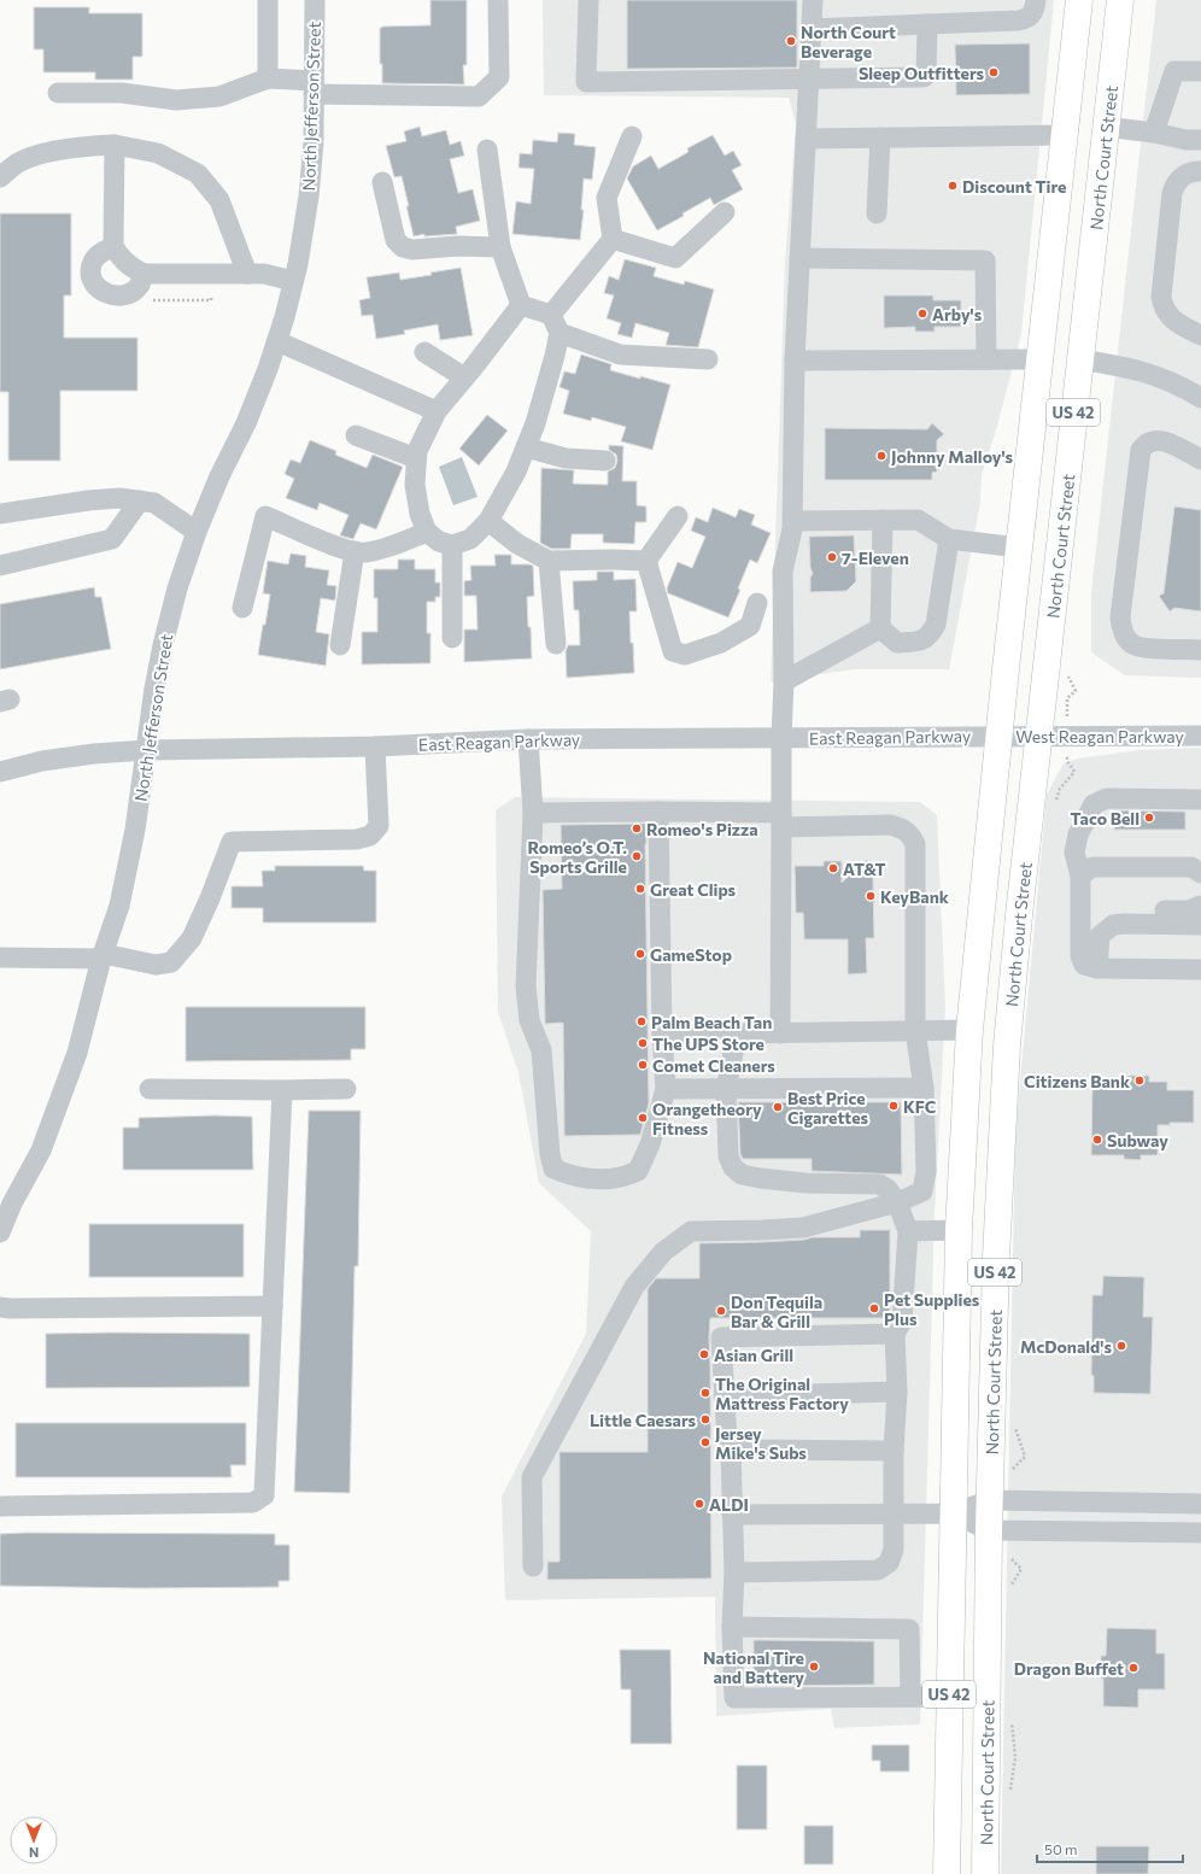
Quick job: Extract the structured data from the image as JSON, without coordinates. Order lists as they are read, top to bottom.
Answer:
{
  "streets": {
    "main road": ["North Court Street", "US 42"],
    "street": ["North Jefferson Street", "West Reagan Parkway", "East Reagan Parkway"]
  },
  "crossings": [
    ["North Jefferson Street", "East Reagan Parkway"],
    ["North Court Street", "West Reagan Parkway"],
    ["US 42", "West Reagan Parkway"],
    ["US 42", "East Reagan Parkway"],
    ["West Reagan Parkway", "East Reagan Parkway"]
  ],
  "places": [
    "North Court Beverage",
    "Sleep Outfitters",
    "Discount Tire",
    "Arby's",
    "Johnny Malloy's",
    "7-Eleven",
    "Taco Bell",
    "Romeo's Pizza",
    "Romeo’s O.T. Sports Grille",
    "AT&T",
    "Great Clips",
    "KeyBank",
    "GameStop",
    "Palm Beach Tan",
    "The UPS Store",
    "Comet Cleaners",
    "Citizens Bank",
    "KFC",
    "Best Price Cigarettes",
    "Orangetheory Fitness",
    "Subway",
    "Pet Supplies Plus",
    "Don Tequila Bar & Grill",
    "McDonald's",
    "Asian Grill",
    "The Original Mattress Factory",
    "Little Caesars",
    "Jersey Mike's Subs",
    "ALDI",
    "National Tire and Battery",
    "Dragon Buffet"
  ],
  "scale_bar": "50 m",
  "north": "bottom"
}
